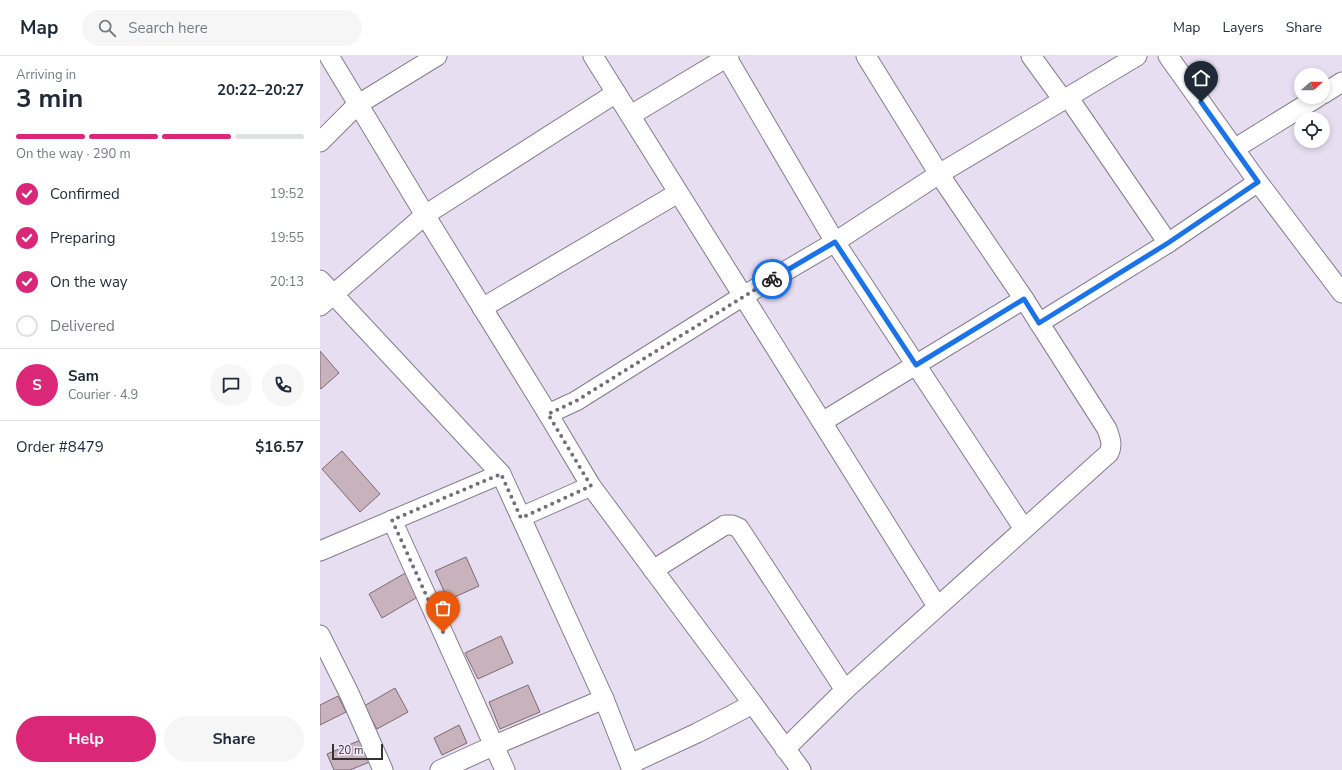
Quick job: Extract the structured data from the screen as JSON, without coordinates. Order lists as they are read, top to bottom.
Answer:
{
  "scale_bar": "20 m",
  "north": "right",
  "page": {
    "header": "Map",
    "search": "Search here",
    "nav": ["Map", "Layers", "Share"],
    "heading": ["3 min", "Arriving in", "20:22–20:27"],
    "panel": [
      "Sam",
      "Courier · 4.9",
      "Order #8479",
      "$16.57"
    ],
    "bar": "On the way · 290 m",
    "list": [
      ["Confirmed", "19:52"],
      ["Preparing", "19:55"],
      ["On the way", "20:13"],
      "Delivered"
    ],
    "round": "S",
    "buttons": ["Help", "Share"],
    "scale": "20 m"
  }
}
